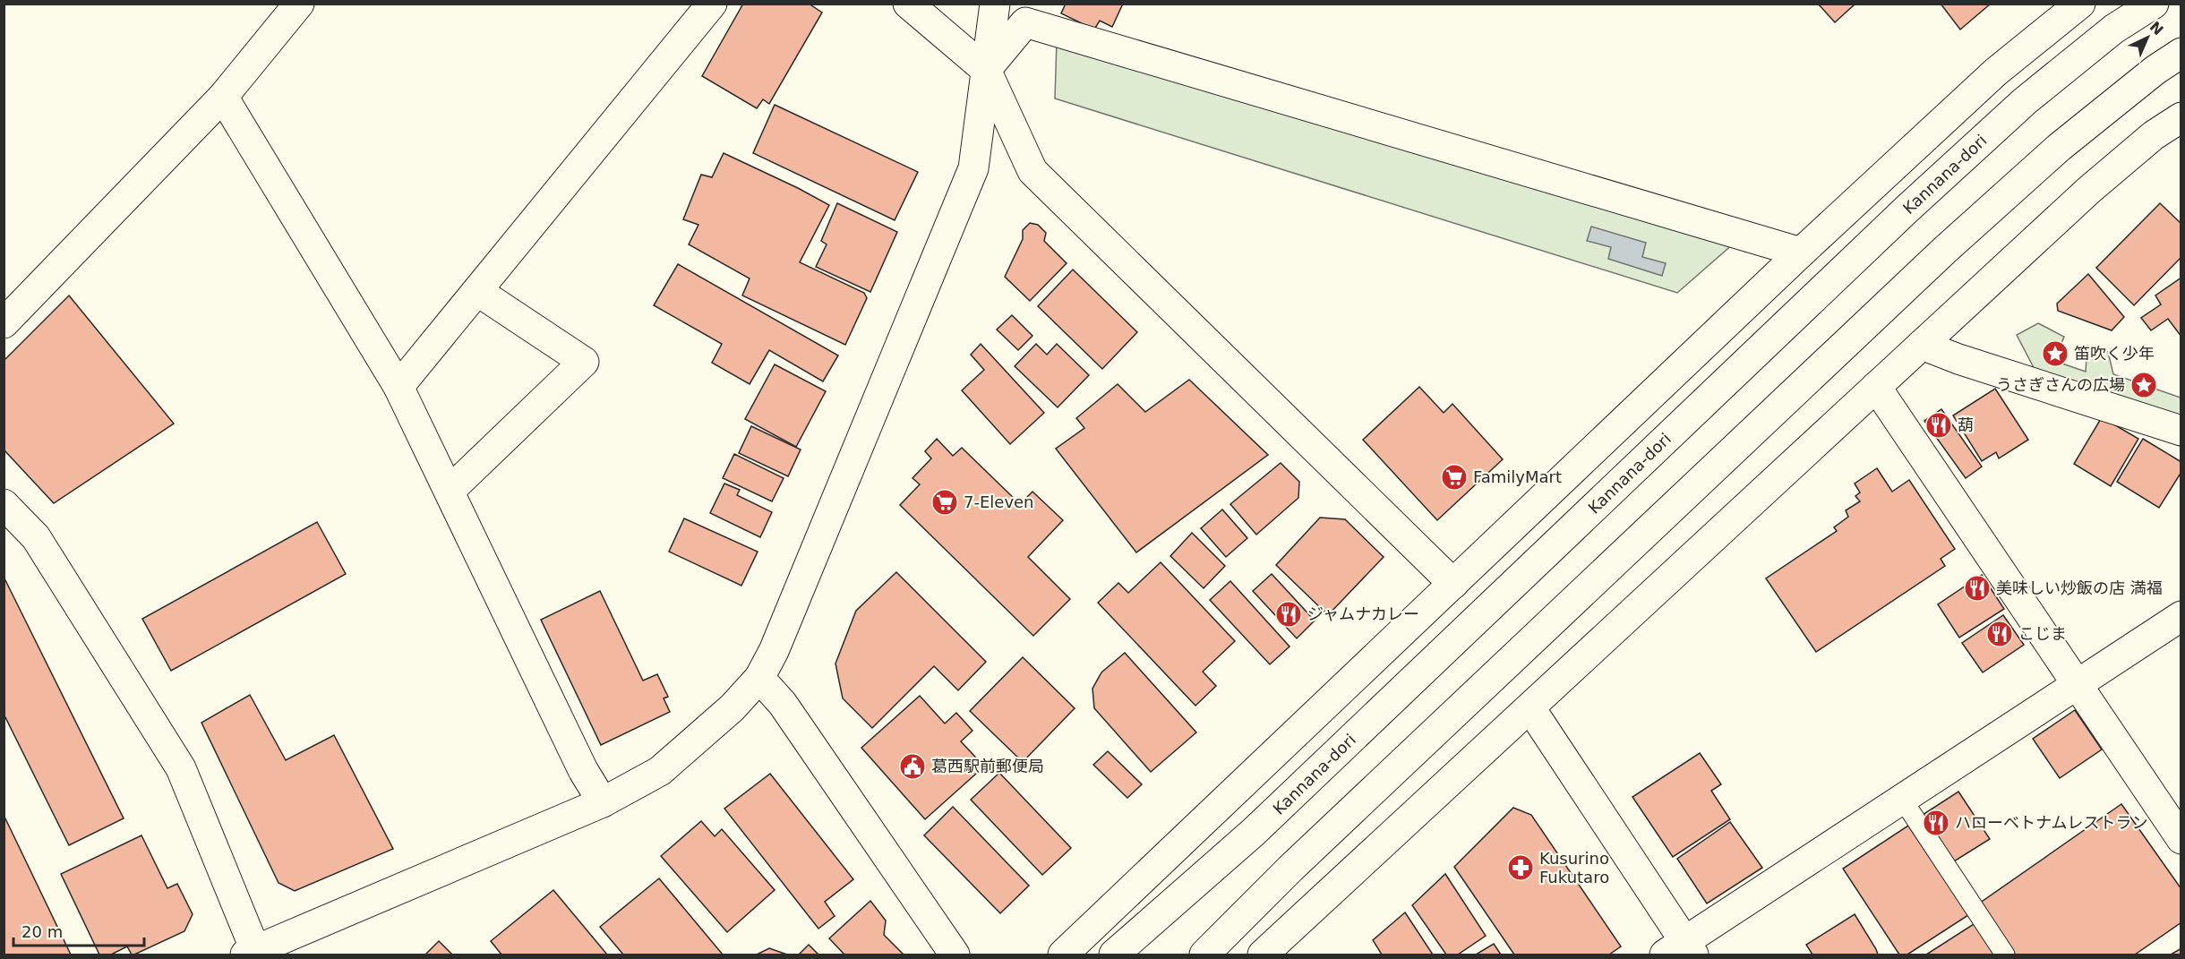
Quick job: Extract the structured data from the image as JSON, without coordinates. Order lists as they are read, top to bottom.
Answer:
{
  "streets": {
    "street": ["Kannana-dori"]
  },
  "places": {
    "place": ["笛吹く少年", "うさぎさんの広場"],
    "restaurant": [
      "葫",
      "美味しい炒飯の店 満福",
      "ジャムナカレー",
      "こじま",
      "ハローベトナムレストラン"
    ],
    "supermarket": ["FamilyMart", "7-Eleven"],
    "public building": ["葛西駅前郵便局"],
    "pharmacy": ["Kusurino Fukutaro"]
  },
  "scale_bar": "20 m",
  "north": "top right"
}
